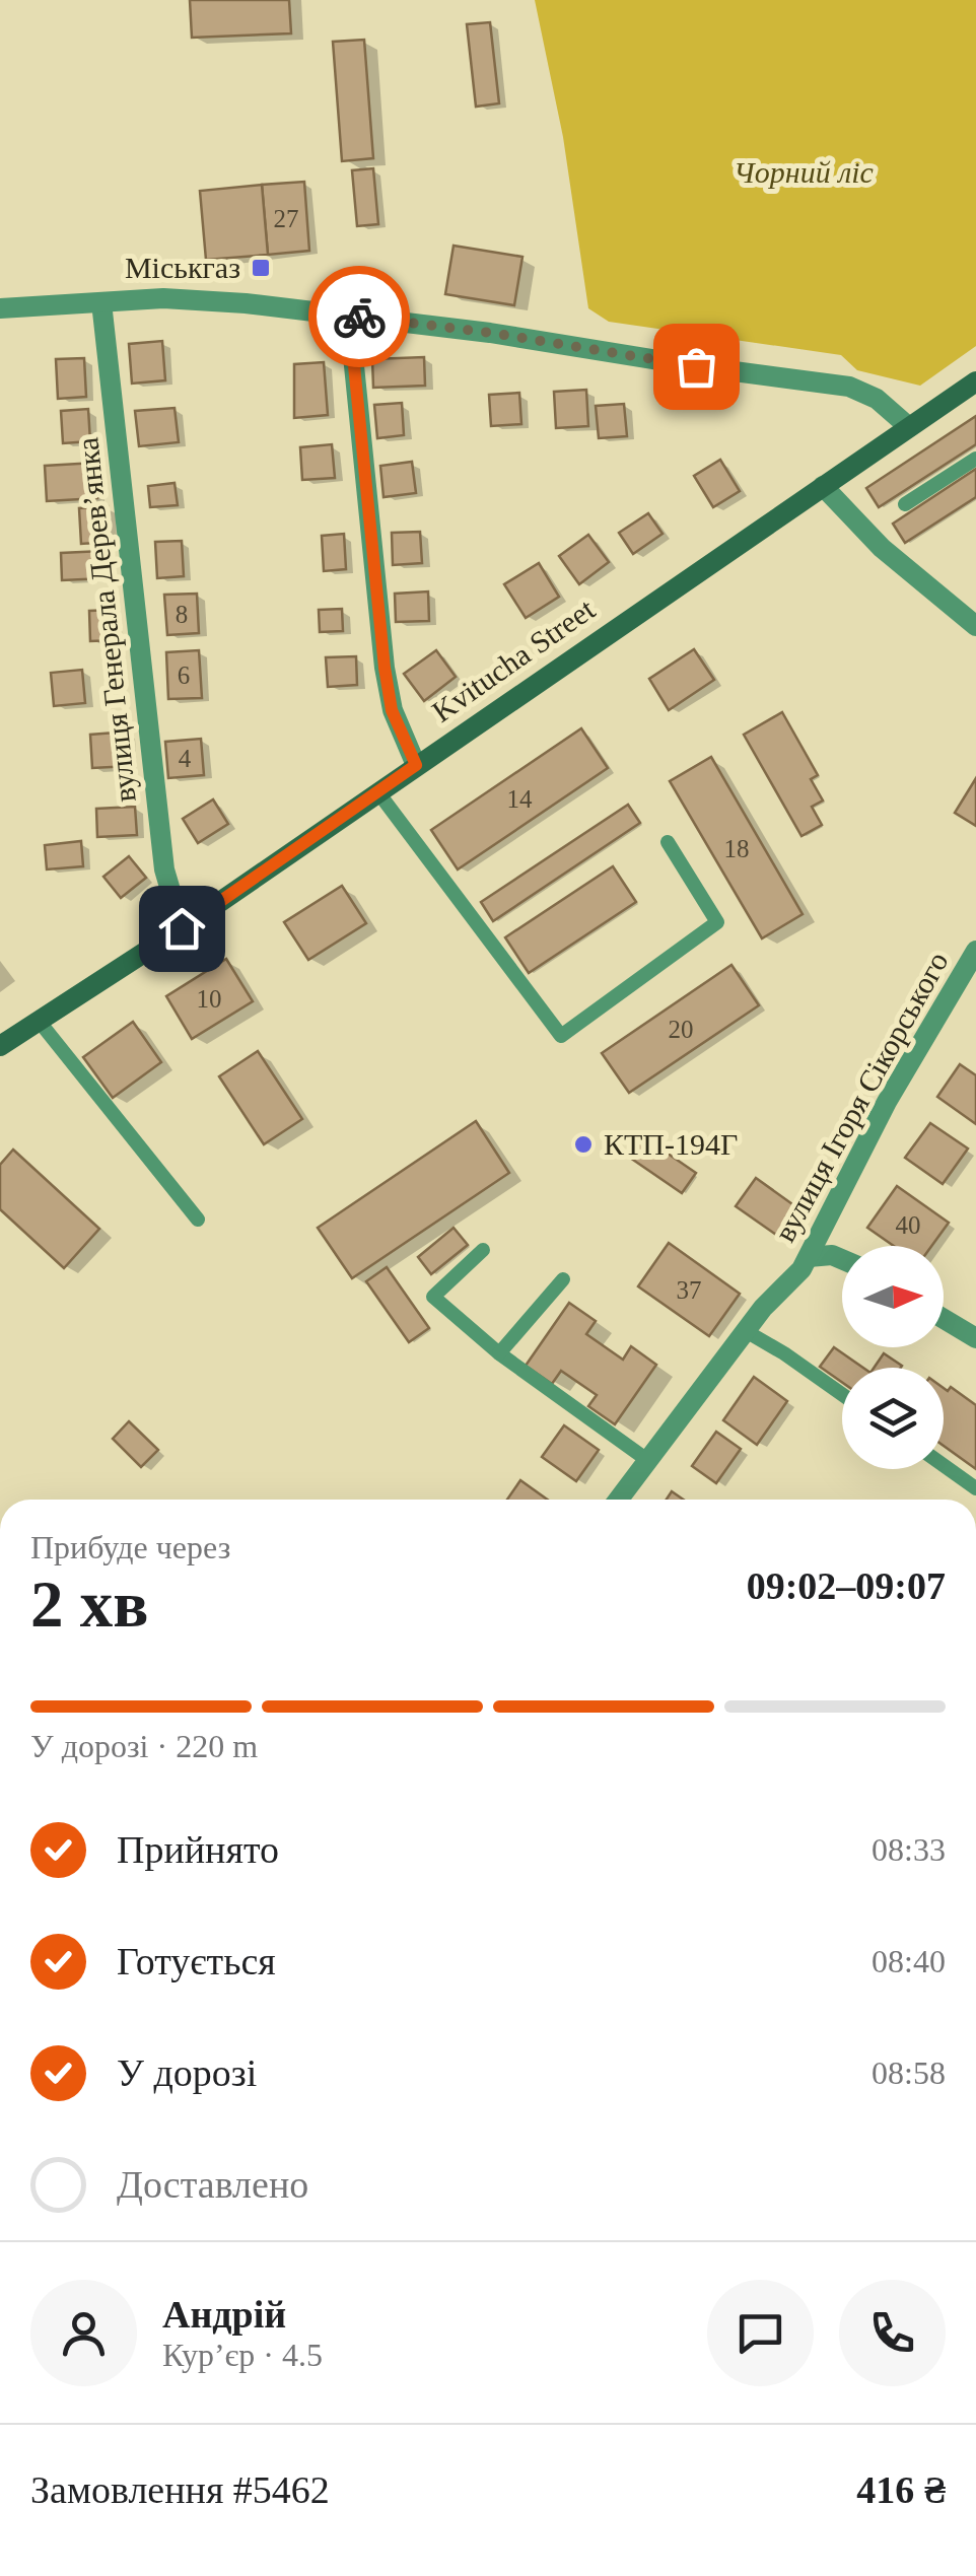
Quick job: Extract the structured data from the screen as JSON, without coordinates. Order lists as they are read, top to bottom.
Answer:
{
  "streets": {
    "street": ["вулиця Генерала Деревʼянка", "Kvitucha Street", "вулиця Ігоря Сікорського"]
  },
  "crossings": [
    ["вулиця Генерала Деревʼянка", "Kvitucha Street"]
  ],
  "parks": ["Чорний ліс"],
  "places": {
    "transit": ["Міськгаз"],
    "other": ["КТП-194Г"]
  },
  "house_numbers": [
    "27",
    "8",
    "6",
    "4",
    "14",
    "18",
    "10",
    "20",
    "40",
    "37"
  ],
  "north": "right",
  "page": {
    "heading": ["2 хв", "Прибуде через", "09:02–09:07"],
    "panel": [
      "Андрій",
      "Кур’єр · 4.5",
      "Замовлення #5462",
      "416 ₴"
    ],
    "bar": "У дорозі · 220 m",
    "list": [
      ["Прийнято", "08:33"],
      ["Готується", "08:40"],
      ["У дорозі", "08:58"],
      "Доставлено"
    ]
  }
}
